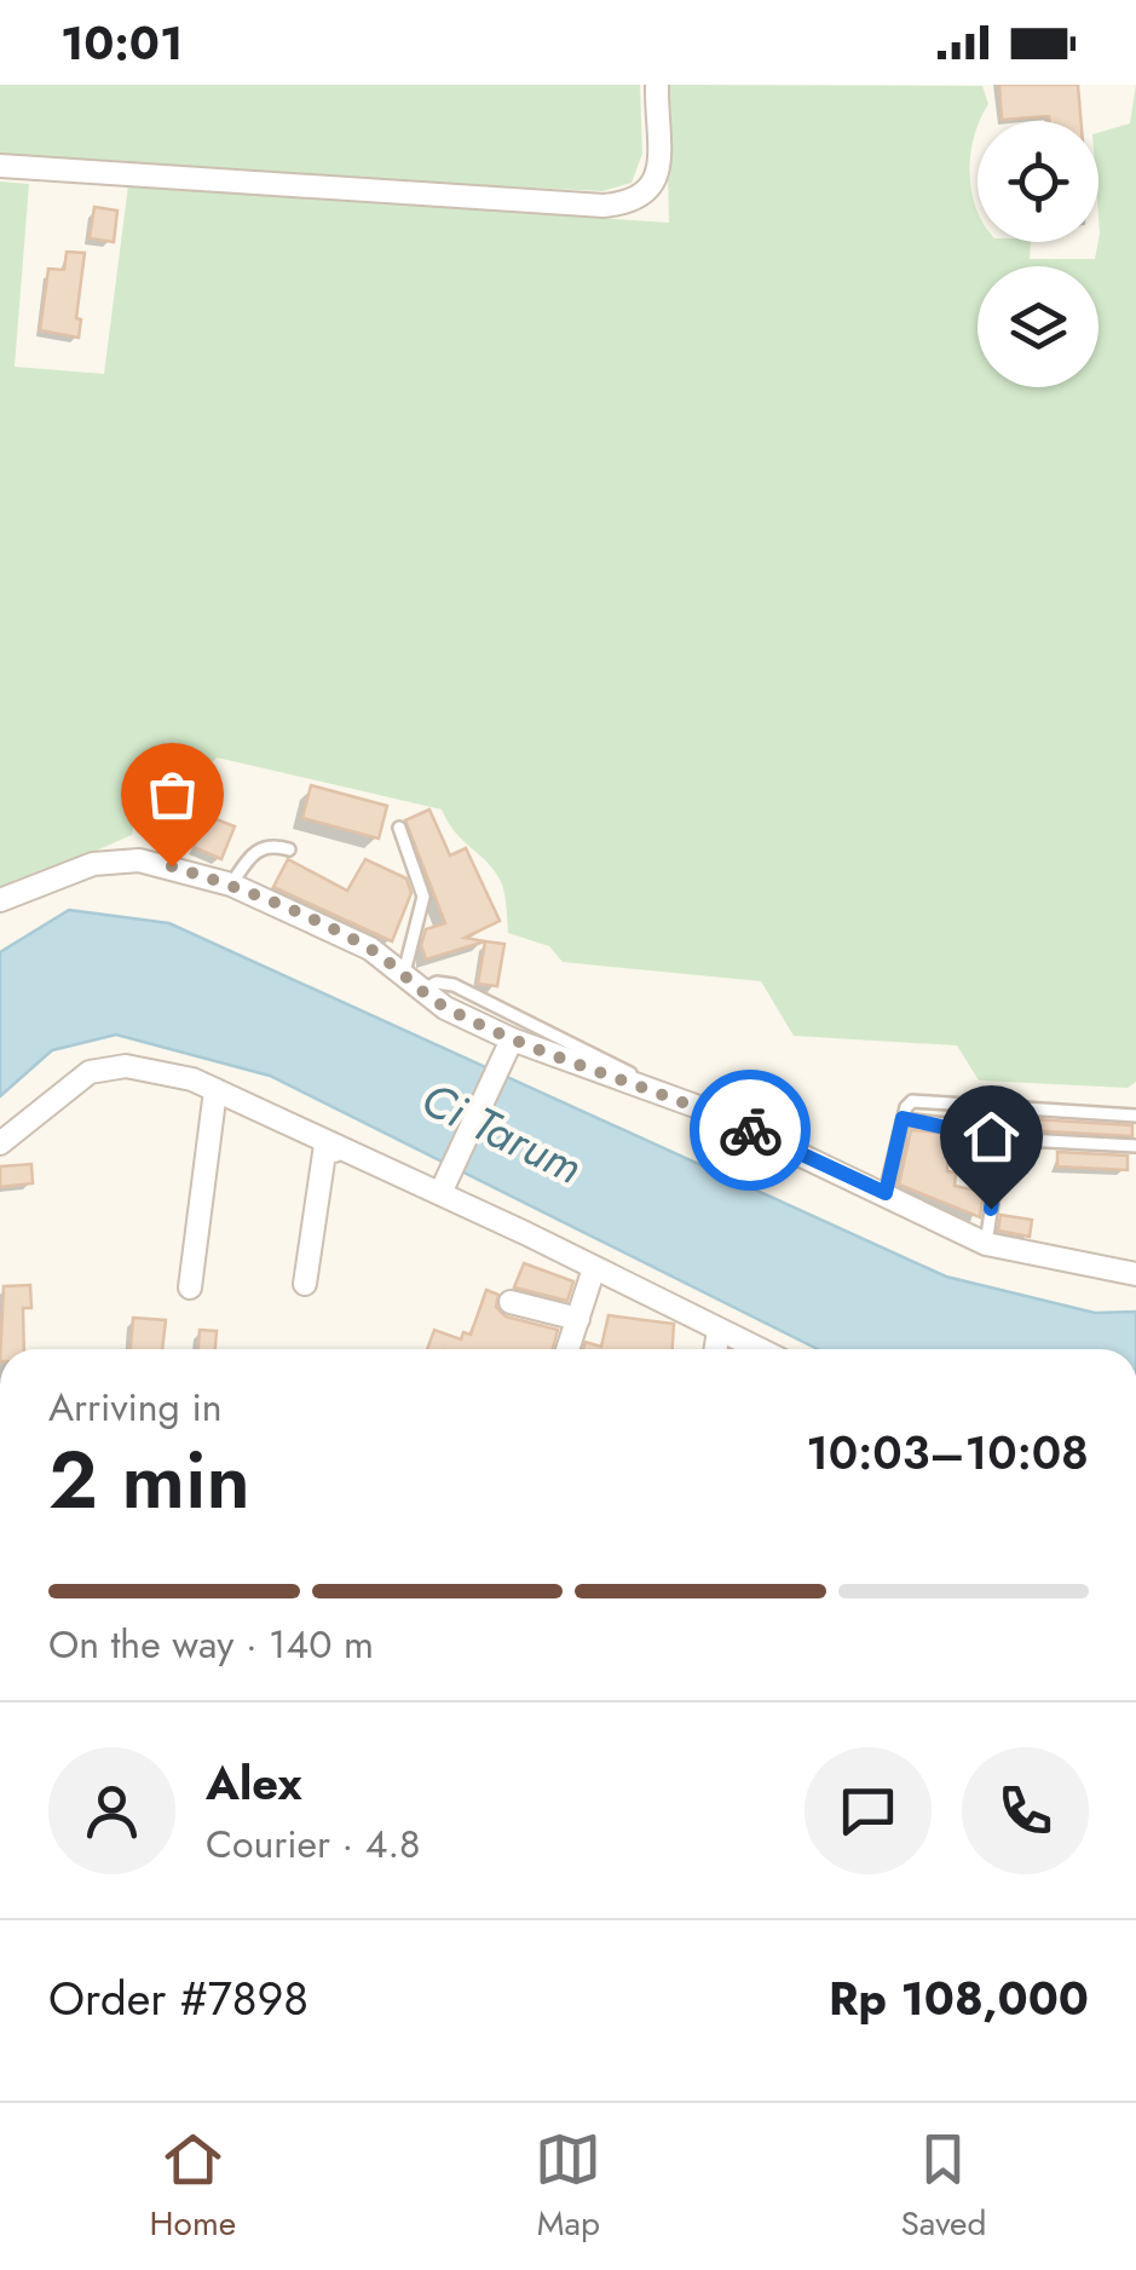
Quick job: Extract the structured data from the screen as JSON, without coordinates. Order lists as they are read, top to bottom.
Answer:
{
  "water": ["Ci Tarum"],
  "page": {
    "status": "10:01",
    "heading": ["2 min", "Arriving in", "10:03–10:08"],
    "panel": [
      "Alex",
      "Courier · 4.8",
      "Order #7898",
      "Rp 108,000"
    ],
    "bar": "On the way · 140 m",
    "tabs": ["Home", "Map", "Saved"]
  }
}
